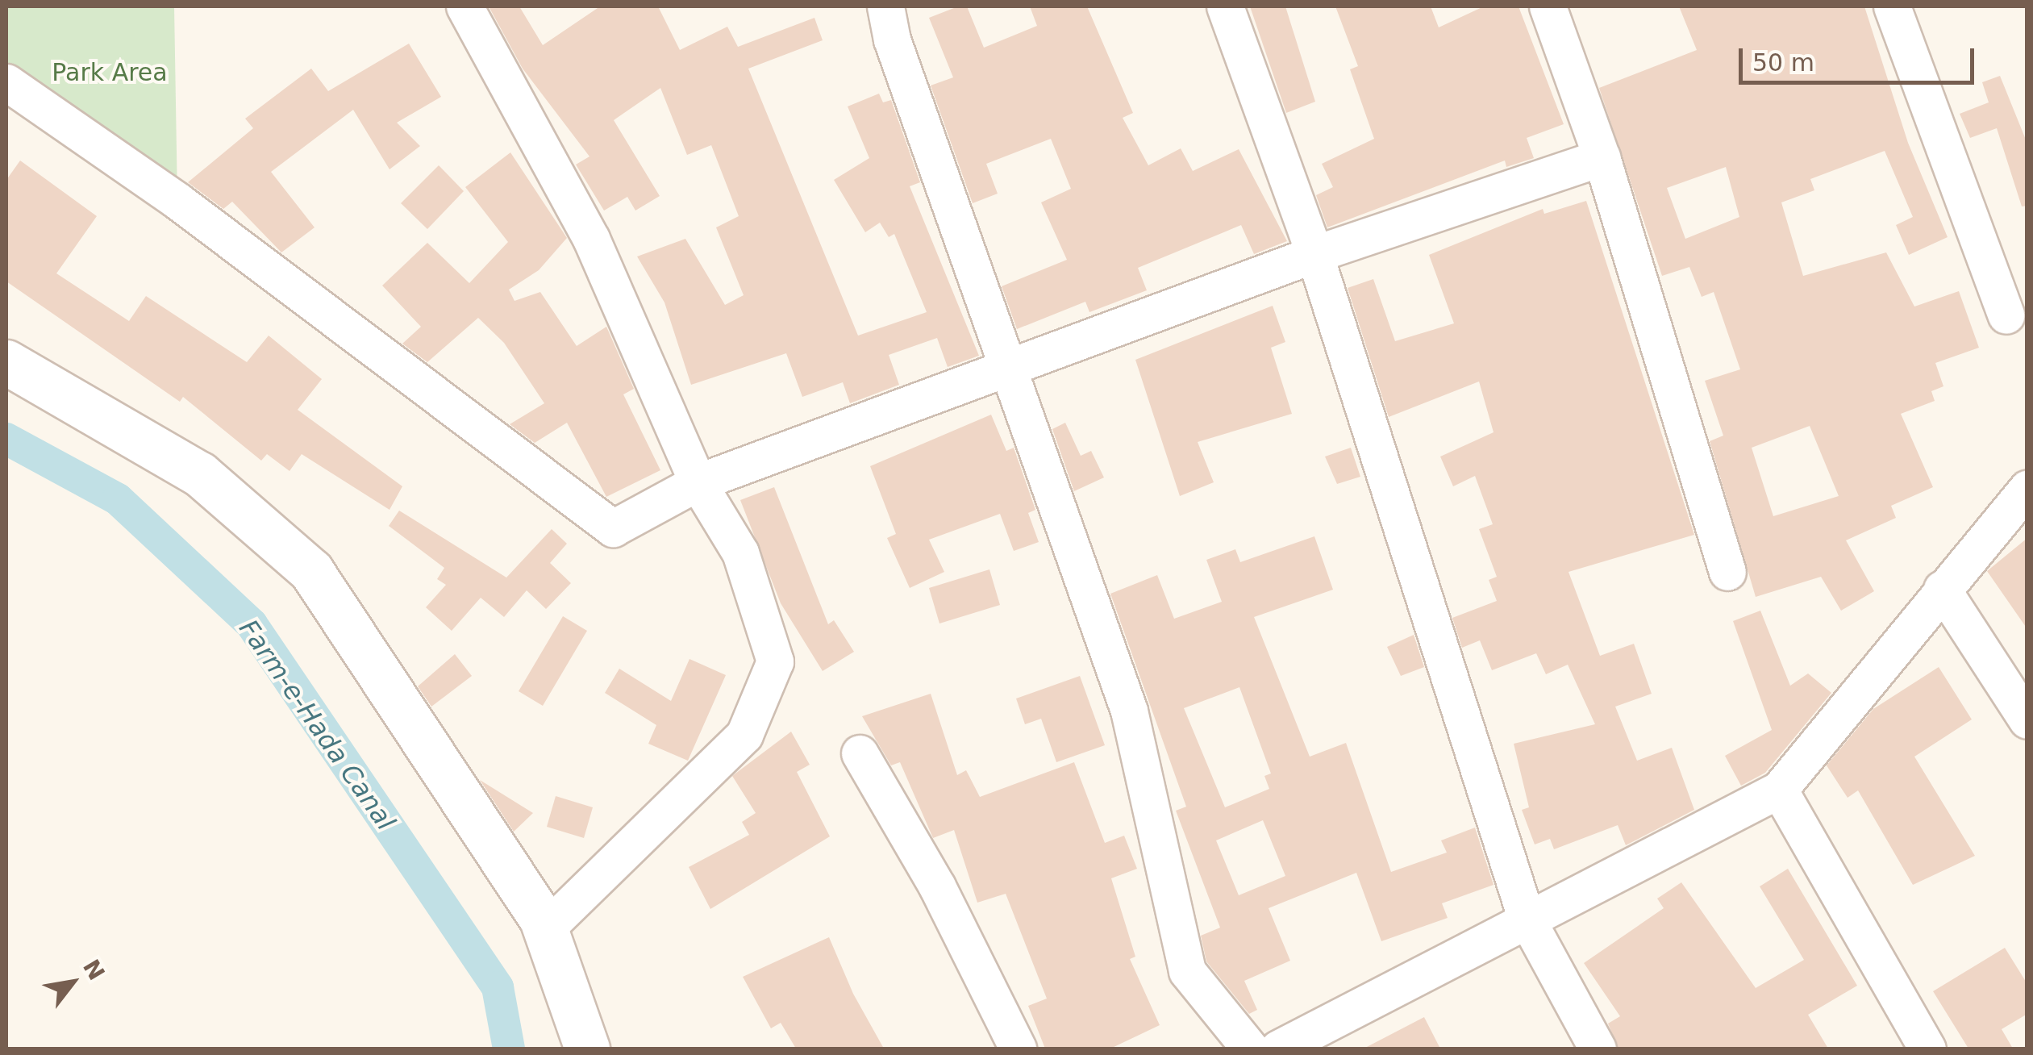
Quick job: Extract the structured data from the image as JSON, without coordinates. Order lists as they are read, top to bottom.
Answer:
{
  "water": ["Farm-e-Hada Canal"],
  "parks": ["Park Area"],
  "scale_bar": "50 m",
  "north": "top right"
}
